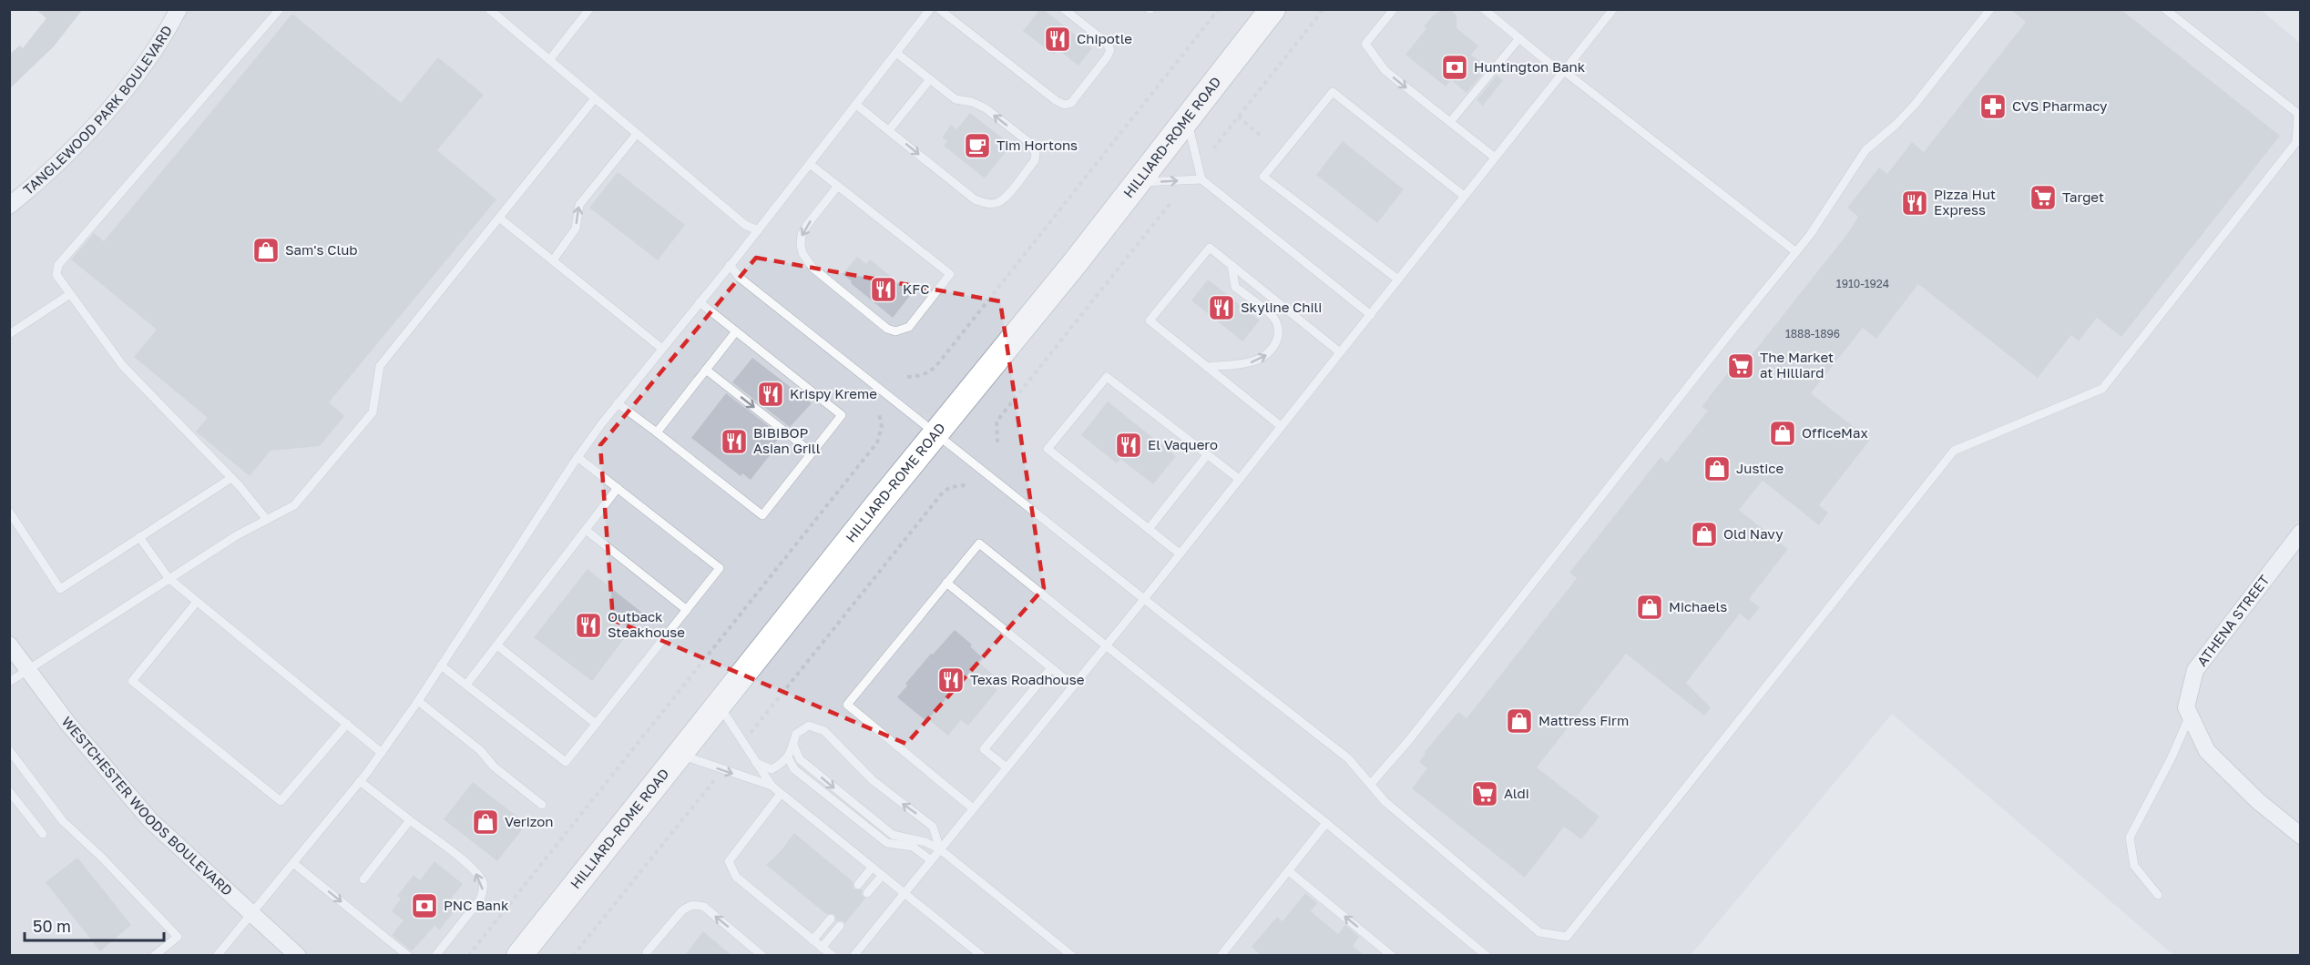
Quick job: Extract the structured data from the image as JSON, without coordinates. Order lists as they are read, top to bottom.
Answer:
{
  "streets": {
    "main road": ["HILLIARD-ROME ROAD"],
    "street": ["TANGLEWOOD PARK BOULEVARD", "ATHENA STREET", "WESTCHESTER WOODS BOULEVARD"]
  },
  "places": {
    "restaurant": [
      "Chipotle",
      "Pizza Hut Express",
      "KFC",
      "Skyline Chili",
      "Krispy Kreme",
      "BIBIBOP Asian Grill",
      "El Vaquero",
      "Outback Steakhouse",
      "Texas Roadhouse"
    ],
    "bank": ["Huntington Bank", "PNC Bank"],
    "pharmacy": ["CVS Pharmacy"],
    "cafe": ["Tim Hortons"],
    "supermarket": ["Target", "The Market at Hilliard", "Aldi"],
    "shop": [
      "Sam's Club",
      "OfficeMax",
      "Justice",
      "Old Navy",
      "Michaels",
      "Mattress Firm",
      "Verizon"
    ]
  },
  "house_numbers": ["1910-1924", "1888-1896"],
  "scale_bar": "50 m"
}
